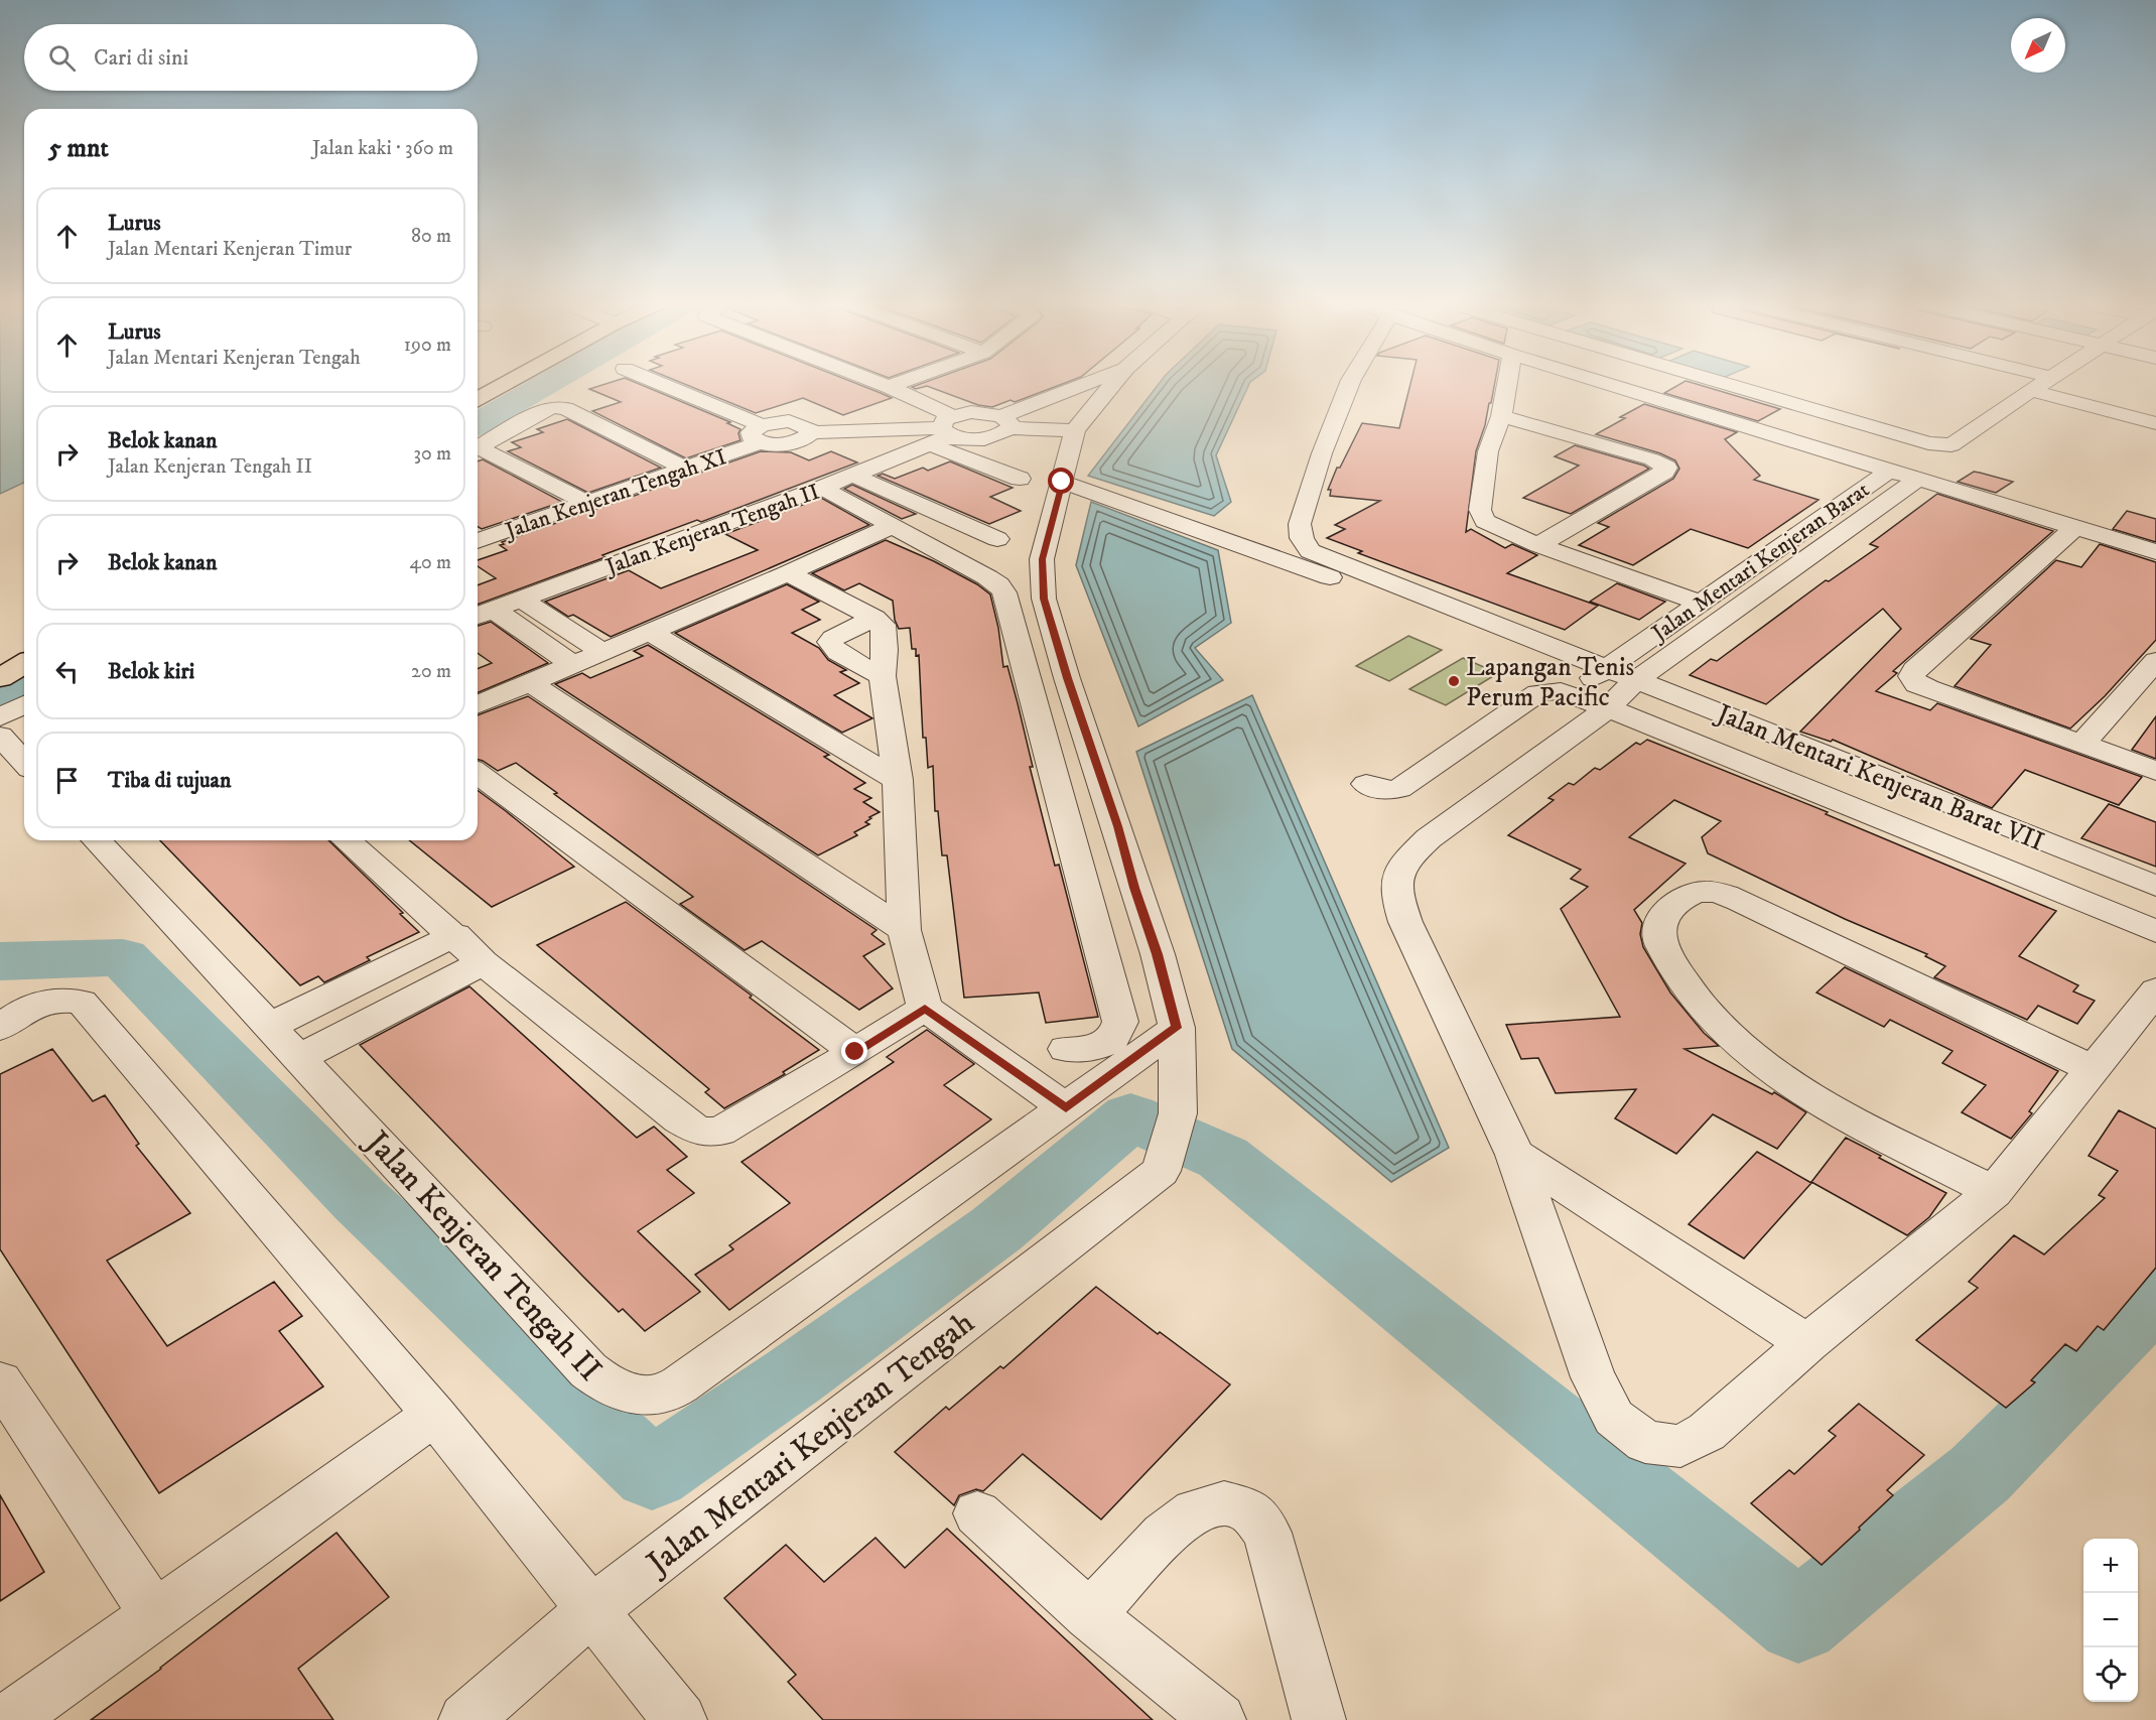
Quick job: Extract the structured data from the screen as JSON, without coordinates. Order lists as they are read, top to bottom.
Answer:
{
  "streets": {
    "street": [
      "Jalan Kenjeran Tengah XI",
      "Jalan Kenjeran Tengah II",
      "Jalan Mentari Kenjeran Barat",
      "Jalan Mentari Kenjeran Barat VII",
      "Jalan Mentari Kenjeran Tengah"
    ]
  },
  "crossings": [
    ["Jalan Kenjeran Tengah II", "Jalan Mentari Kenjeran Tengah"],
    ["Jalan Mentari Kenjeran Barat", "Jalan Mentari Kenjeran Barat VII"]
  ],
  "places": ["Lapangan Tenis Perum Pacific"],
  "north": "bottom left",
  "page": {
    "search": "Cari di sini",
    "heading": ["5 mnt", "Jalan kaki · 360 m"],
    "list": [
      ["Lurus", "Jalan Mentari Kenjeran Timur", "80 m"],
      ["Lurus", "Jalan Mentari Kenjeran Tengah", "190 m"],
      ["Belok kanan", "Jalan Kenjeran Tengah II", "30 m"],
      ["Belok kanan", "40 m"],
      ["Belok kiri", "20 m"],
      "Tiba di tujuan"
    ],
    "map_buttons": ["+", "−"]
  }
}
